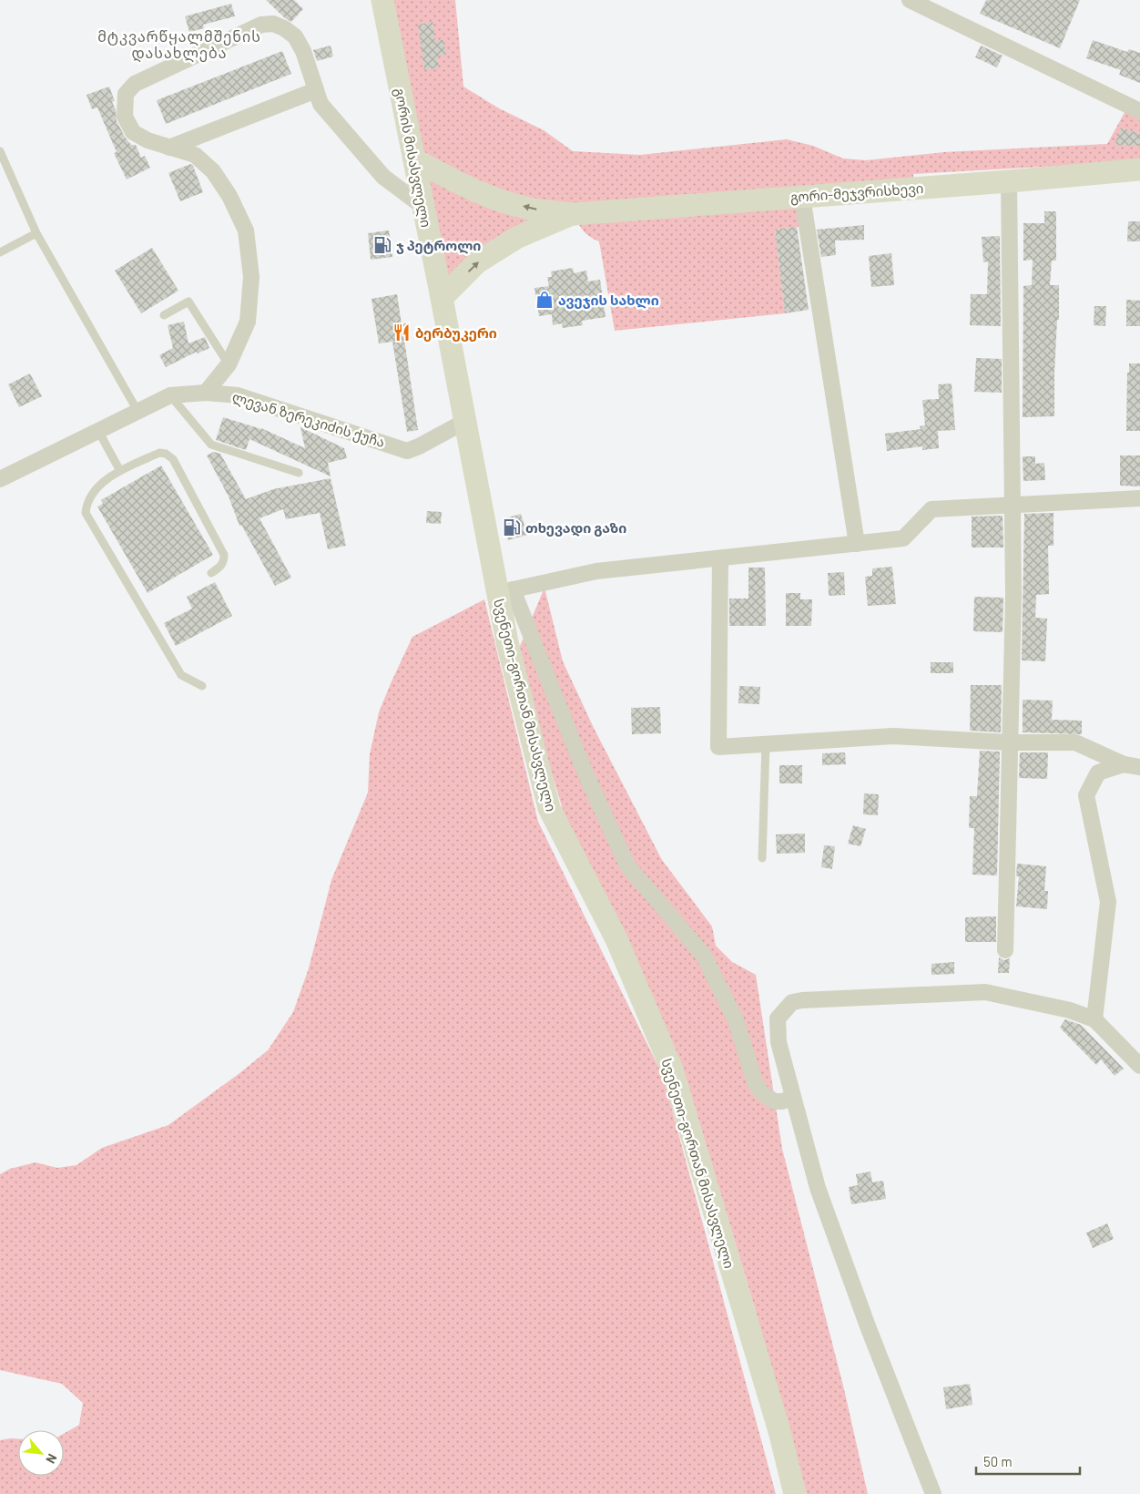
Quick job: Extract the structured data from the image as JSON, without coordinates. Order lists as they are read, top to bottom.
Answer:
{
  "streets": {
    "main road": ["გორის მისასვლელი", "გორი-მეჯვრისხევი", "სვენეთი-გორთან მისასვლელი"],
    "street": ["ლევან ზერეკიძის ქუჩა"]
  },
  "crossings": [
    ["გორის მისასვლელი", "გორი-მეჯვრისხევი"],
    ["გორის მისასვლელი", "ლევან ზერეკიძის ქუჩა"],
    ["გორის მისასვლელი", "სვენეთი-გორთან მისასვლელი"],
    ["ლევან ზერეკიძის ქუჩა", "სვენეთი-გორთან მისასვლელი"]
  ],
  "districts": ["მტკვარწყალმშენის დასახლება"],
  "places": {
    "fuel station": ["ჯ პეტროლი", "თხევადი გაზი"],
    "shop": ["ავეჯის სახლი"],
    "restaurant": ["ბერბუკერი"]
  },
  "scale_bar": "50 m",
  "north": "bottom right"
}
